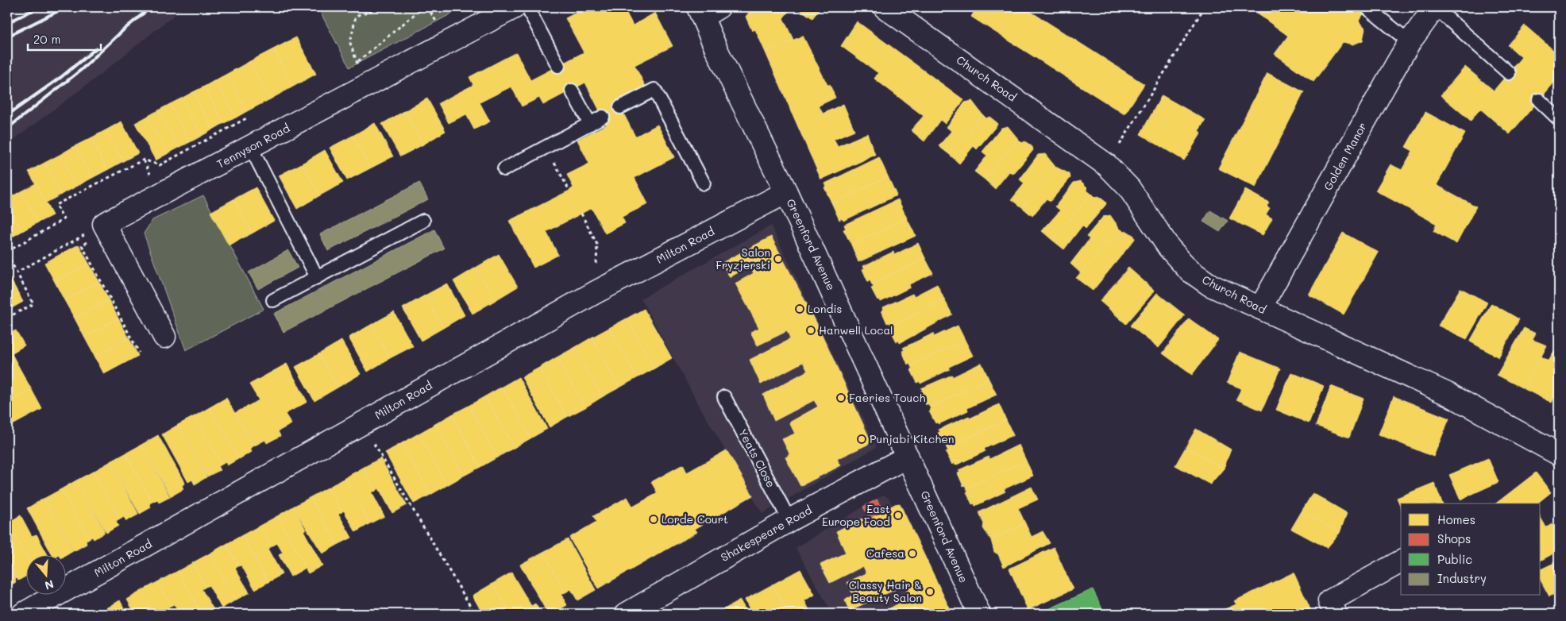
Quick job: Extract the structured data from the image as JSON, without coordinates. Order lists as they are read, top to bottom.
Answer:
{
  "streets": {
    "street": [
      "Church Road",
      "Tennyson Road",
      "Golden Manor",
      "Greenford Avenue",
      "Milton Road",
      "Shakespeare Road"
    ],
    "lane": ["Yeats Close"]
  },
  "crossings": [
    ["Church Road", "Golden Manor"],
    ["Greenford Avenue", "Milton Road"],
    ["Greenford Avenue", "Shakespeare Road"],
    ["Yeats Close", "Shakespeare Road"]
  ],
  "places": [
    "Salon Fryzjerski",
    "Londis",
    "Hanwell Local",
    "Faeries Touch",
    "Punjabi Kitchen",
    "East Europe Food",
    "Lorde Court",
    "Cafesa",
    "Classy Hair & Beauty Salon"
  ],
  "legend": [
    "Homes",
    "Shops",
    "Public",
    "Industry"
  ],
  "scale_bar": "20 m",
  "north": "bottom"
}
